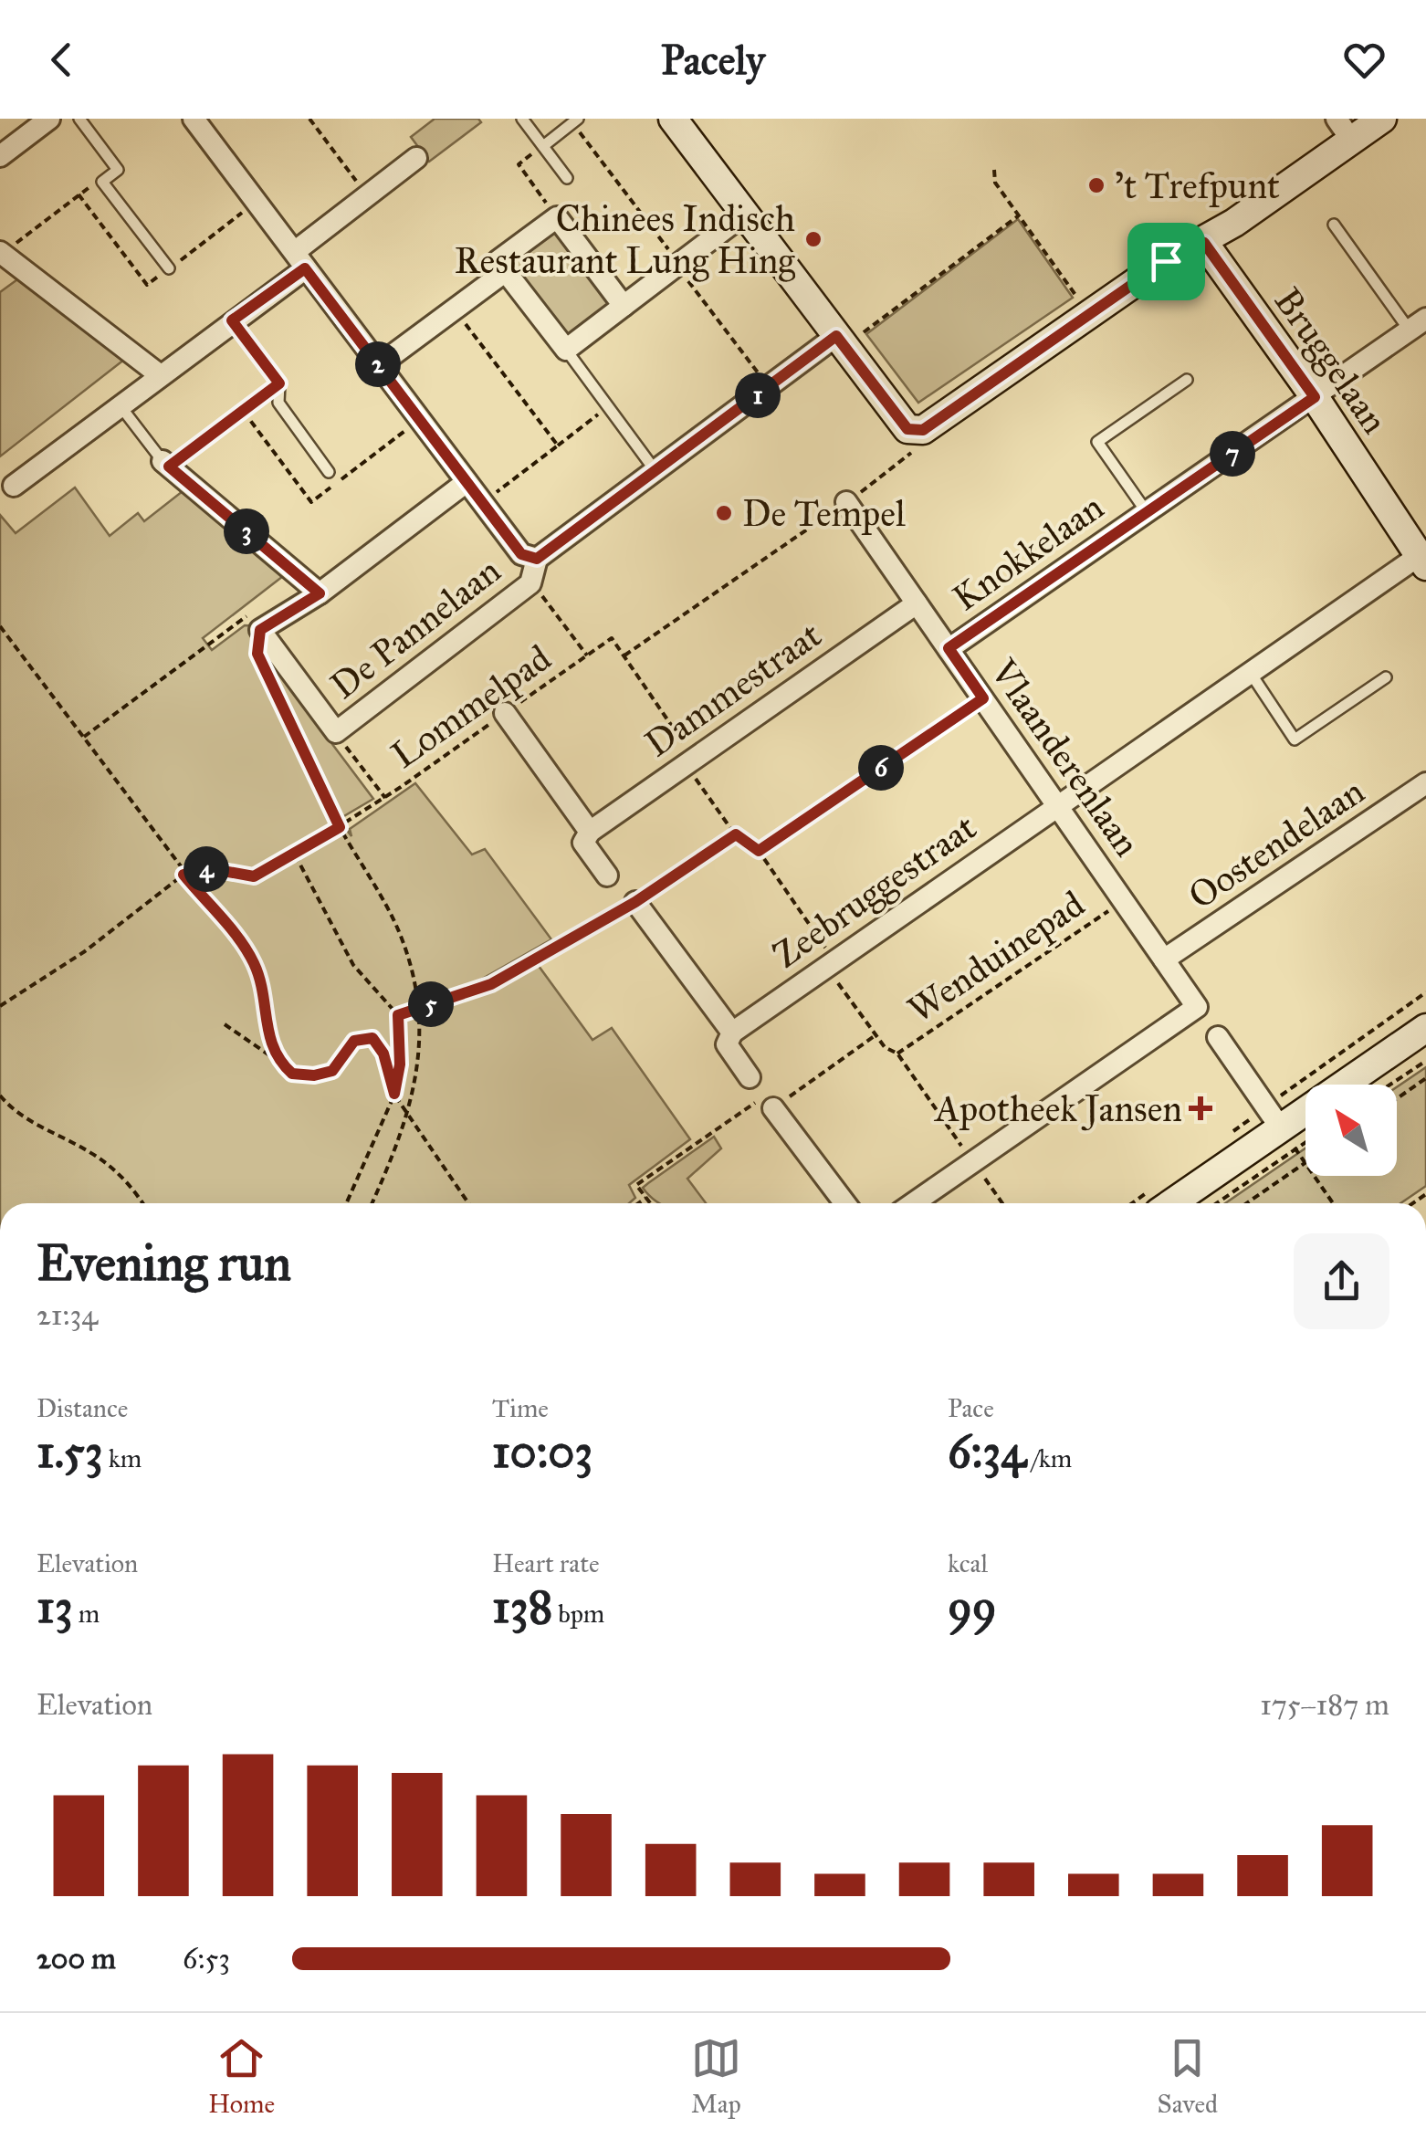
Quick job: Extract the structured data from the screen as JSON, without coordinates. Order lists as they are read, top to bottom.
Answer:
{
  "streets": {
    "street": [
      "Bruggelaan",
      "Knokkelaan",
      "De Pannelaan",
      "Dammestraat",
      "Vlaanderenlaan",
      "Oostendelaan",
      "Zeebruggestraat"
    ],
    "path": ["Lommelpad", "Wenduinepad"]
  },
  "crossings": [
    ["Bruggelaan", "Knokkelaan"],
    ["Bruggelaan", "Zeebruggestraat"],
    ["Knokkelaan", "Vlaanderenlaan"],
    ["Dammestraat", "Vlaanderenlaan"],
    ["Vlaanderenlaan", "Oostendelaan"],
    ["Vlaanderenlaan", "Zeebruggestraat"],
    ["Vlaanderenlaan", "Wenduinepad"]
  ],
  "places": {
    "other": ["'t Trefpunt", "Chinees Indisch Restaurant Lung Hing", "De Tempel"],
    "health": ["Apotheek Jansen"]
  },
  "north": "top left",
  "page": {
    "header": "Pacely",
    "pins": [
      "2",
      "1",
      "7",
      "3",
      "6",
      "4",
      "5"
    ],
    "heading": ["Evening run", "21:34"],
    "stats": [
      ["Distance", "1.53 km"],
      ["Time", "10:03"],
      ["Pace", "6:34 /km"],
      ["Elevation", "13 m"],
      ["Heart rate", "138 bpm"],
      ["kcal", "99"]
    ],
    "chart": ["Elevation", "175–187 m"],
    "list": [
      {
        "name": "200 m",
        "note": "6:53"
      }
    ],
    "tabs": ["Home", "Map", "Saved"]
  }
}
